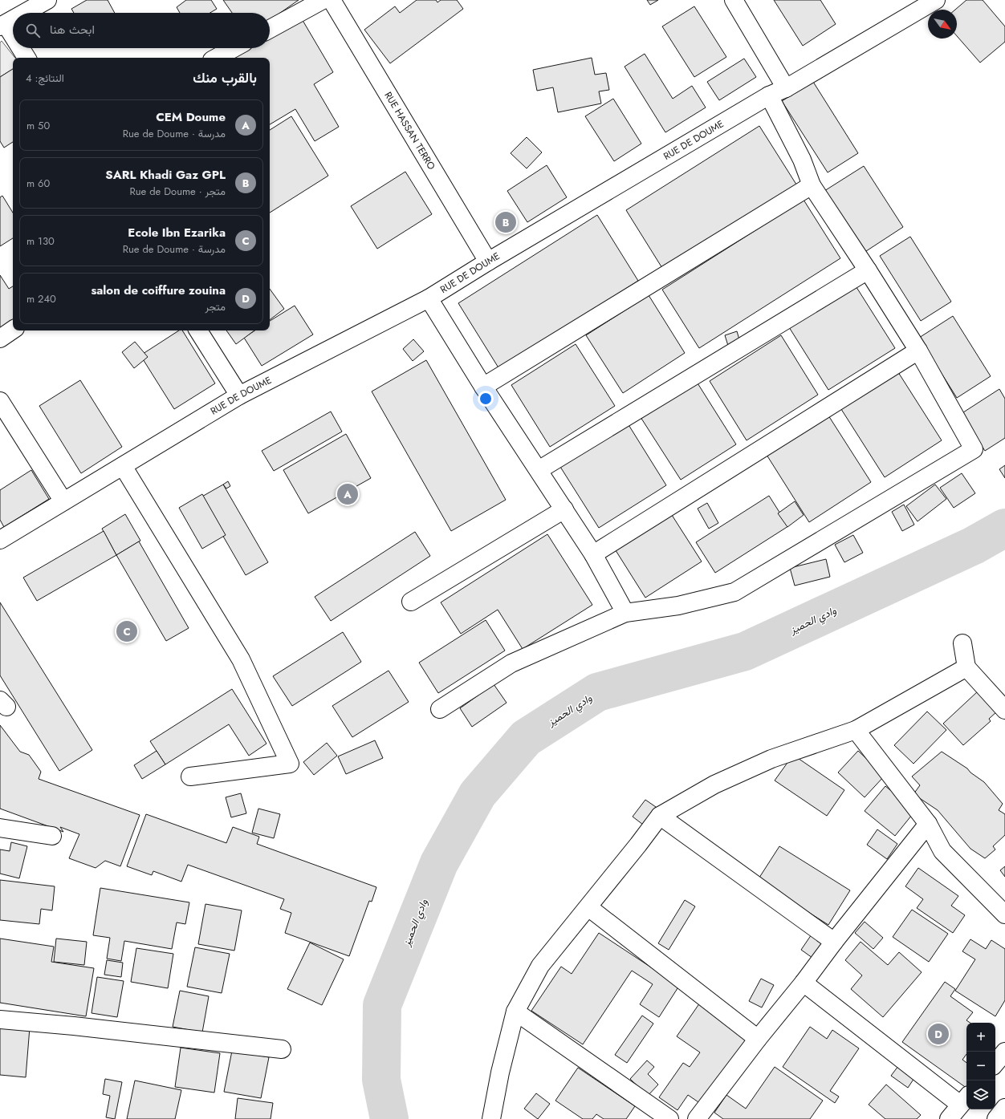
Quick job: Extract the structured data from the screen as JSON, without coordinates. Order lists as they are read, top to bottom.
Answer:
{
  "streets": {
    "street": ["RUE HASSAN TERRO", "RUE DE DOUME"]
  },
  "crossings": [
    ["RUE HASSAN TERRO", "RUE DE DOUME"]
  ],
  "water": ["وادي الحميز"],
  "north": "bottom right",
  "page": {
    "search": "ابحث هنا",
    "heading": ["بالقرب منك", "النتائج: 4"],
    "list": [
      {
        "mark": "A",
        "name": "CEM Doume",
        "note": "مدرسة · Rue de Doume",
        "value": "50 m"
      },
      {
        "mark": "B",
        "name": "SARL Khadi Gaz GPL",
        "note": "متجر · Rue de Doume",
        "value": "60 m"
      },
      {
        "mark": "C",
        "name": "Ecole Ibn Ezarika",
        "note": "مدرسة · Rue de Doume",
        "value": "130 m"
      },
      {
        "mark": "D",
        "name": "salon de coiffure zouina",
        "note": "متجر",
        "value": "240 m"
      }
    ],
    "pins": [
      "B",
      "A",
      "C",
      "D"
    ],
    "map_buttons": ["+", "−"]
  }
}
